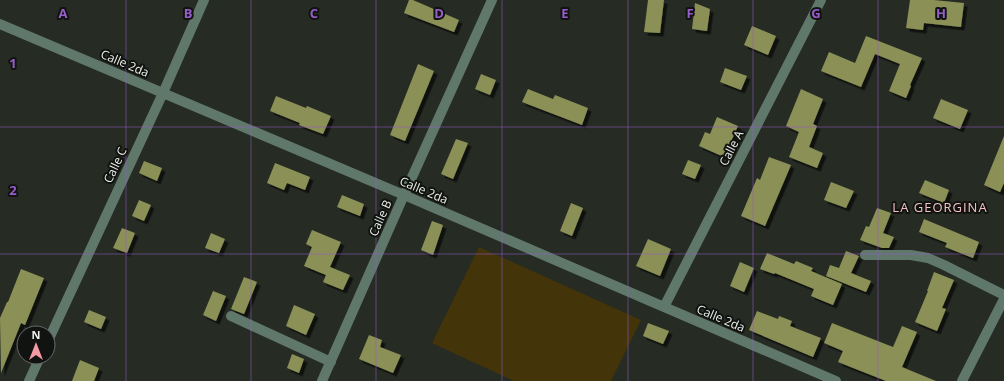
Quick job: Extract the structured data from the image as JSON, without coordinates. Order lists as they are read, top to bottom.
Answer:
{
  "streets": {
    "street": [
      "Calle 2da",
      "Calle A",
      "Calle C",
      "Calle B"
    ]
  },
  "crossings": [
    ["Calle 2da", "Calle A"],
    ["Calle 2da", "Calle C"],
    ["Calle 2da", "Calle B"]
  ],
  "districts": ["LA GEORGINA"],
  "north": "top",
  "grid": {
    "columns": [
      "A",
      "B",
      "C",
      "D",
      "E",
      "F",
      "G",
      "H"
    ],
    "rows": ["1", "2"]
  }
}
